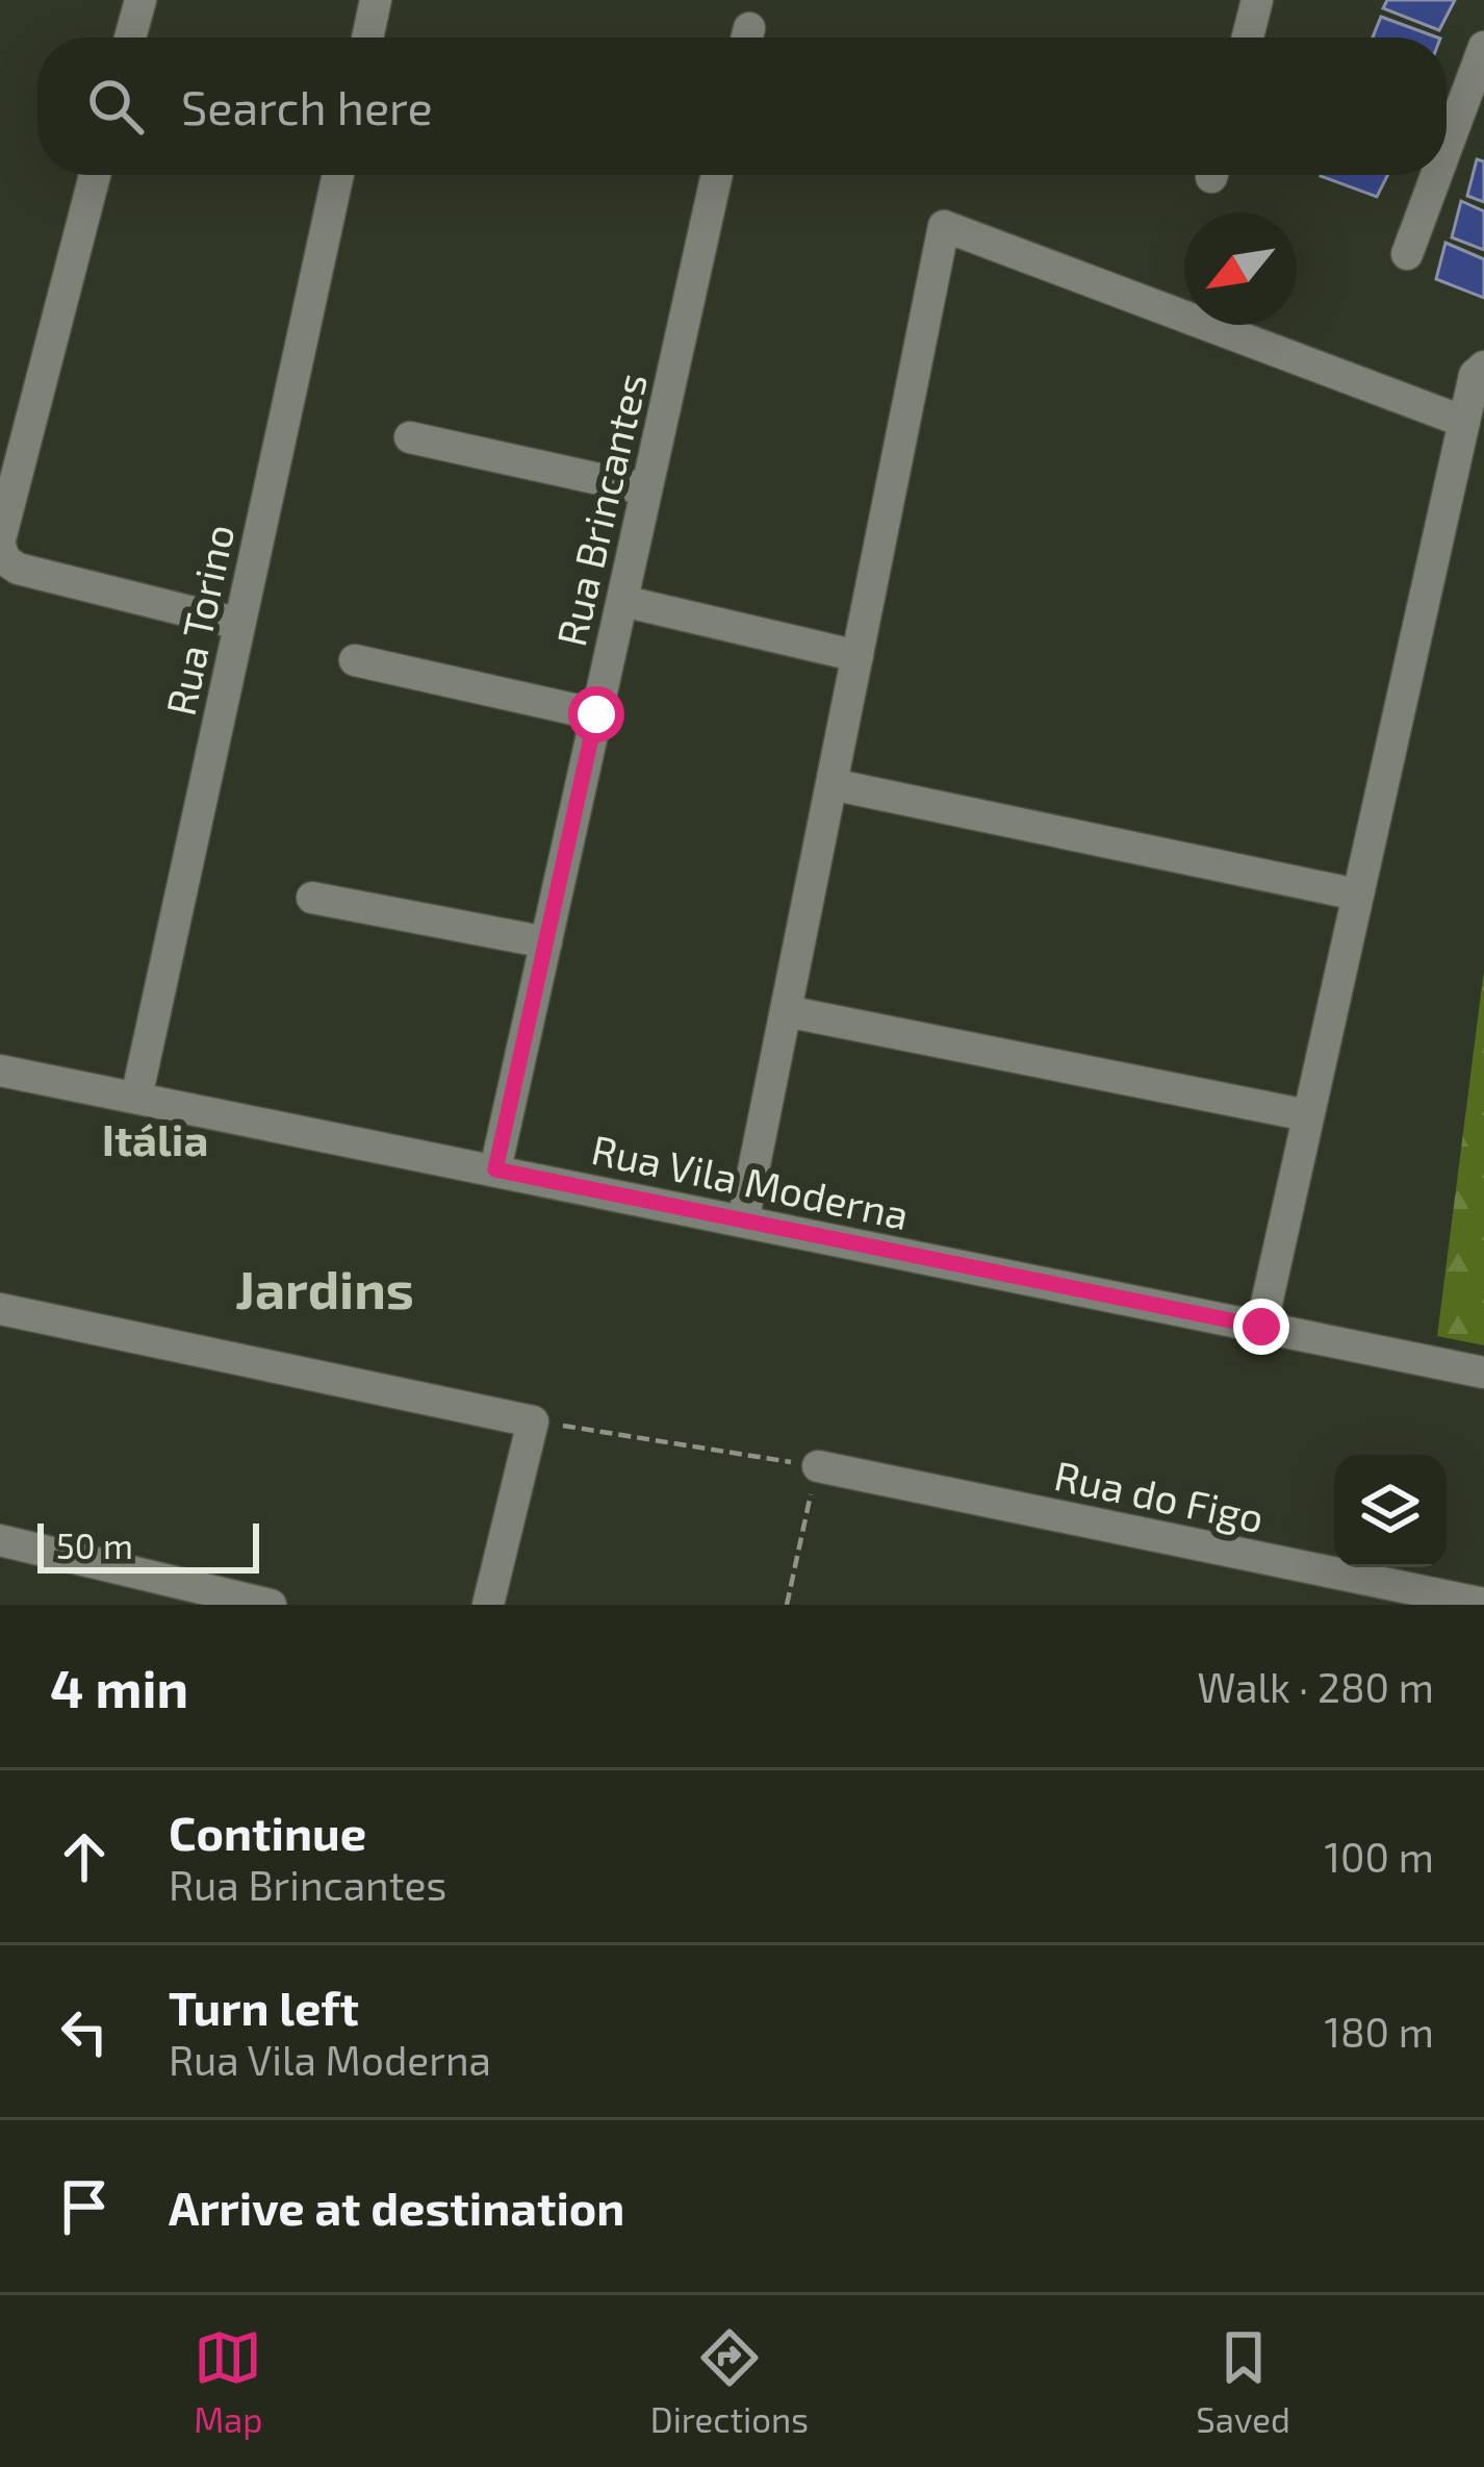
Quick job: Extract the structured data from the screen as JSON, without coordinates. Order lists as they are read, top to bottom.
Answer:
{
  "streets": {
    "street": [
      "Rua Brincantes",
      "Rua Torino",
      "Rua Vila Moderna",
      "Rua do Figo"
    ]
  },
  "crossings": [
    ["Rua Brincantes", "Rua Vila Moderna"],
    ["Rua Torino", "Rua Vila Moderna"]
  ],
  "districts": ["Itália", "Jardins"],
  "scale_bar": "50 m",
  "north": "bottom left",
  "page": {
    "search": "Search here",
    "scale": "50 m",
    "heading": ["4 min", "Walk · 280 m"],
    "list": [
      ["Continue", "Rua Brincantes", "100 m"],
      ["Turn left", "Rua Vila Moderna", "180 m"],
      "Arrive at destination"
    ],
    "nav": ["Map", "Directions", "Saved"]
  }
}
